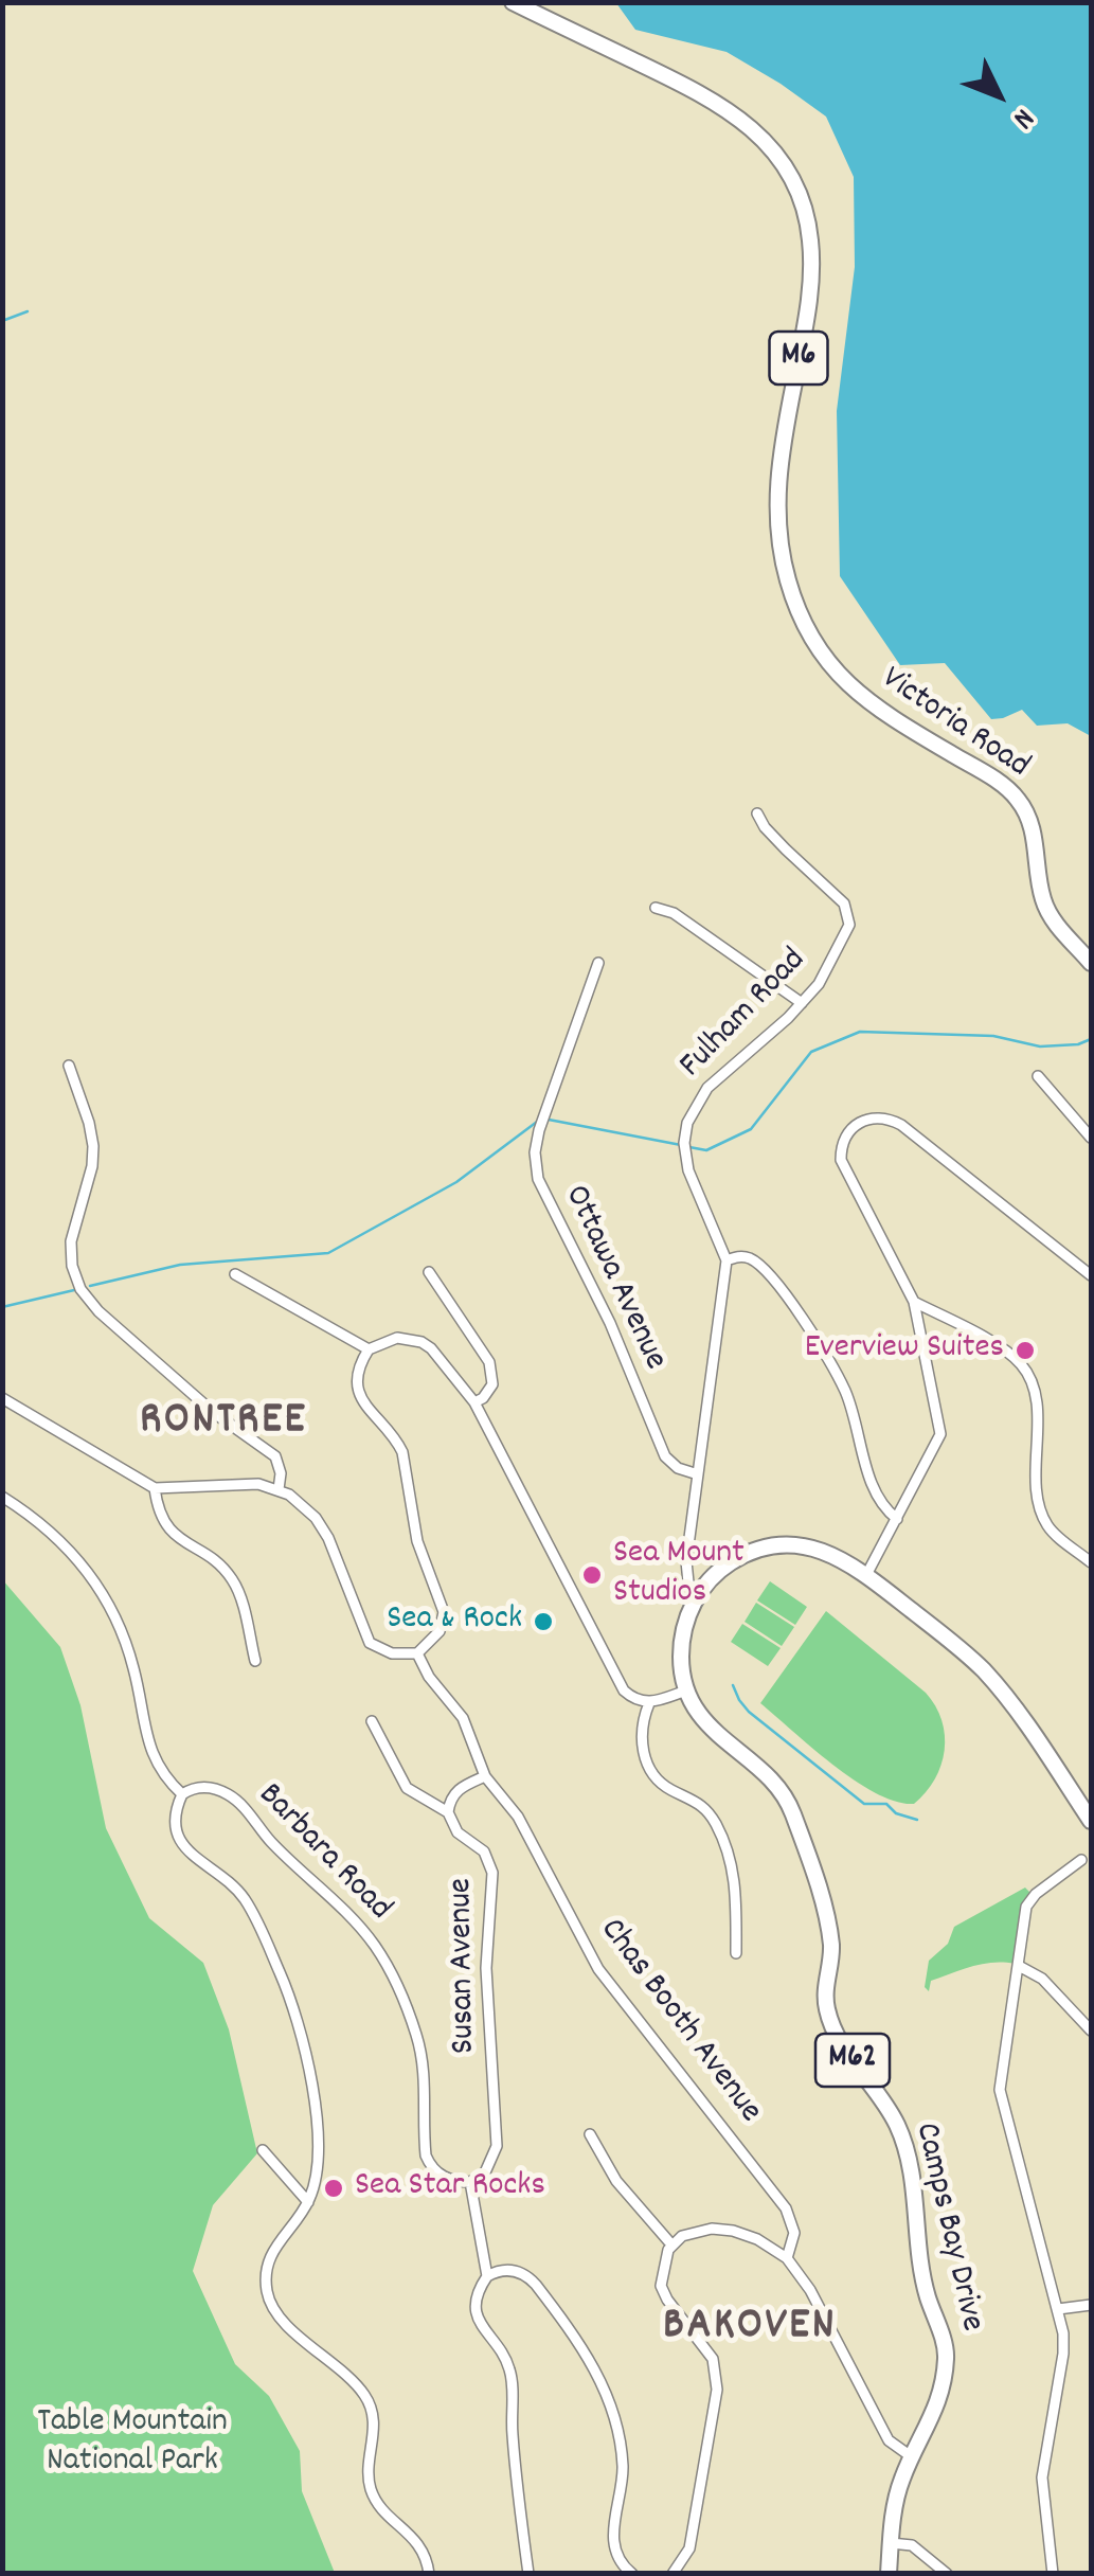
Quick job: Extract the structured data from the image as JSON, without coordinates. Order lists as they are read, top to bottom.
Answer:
{
  "streets": {
    "main road": [
      "M6",
      "Victoria Road",
      "M62",
      "Camps Bay Drive"
    ],
    "street": [
      "Fulham Road",
      "Ottawa Avenue",
      "Barbara Road",
      "Susan Avenue",
      "Chas Booth Avenue"
    ]
  },
  "crossings": [
    ["Barbara Road", "Susan Avenue"]
  ],
  "districts": ["RONTREE", "BAKOVEN"],
  "parks": ["Table Mountain National Park"],
  "places": [
    "Everview Suites",
    "Sea Mount Studios",
    "Sea & Rock",
    "Sea Star Rocks"
  ],
  "north": "bottom right"
}
